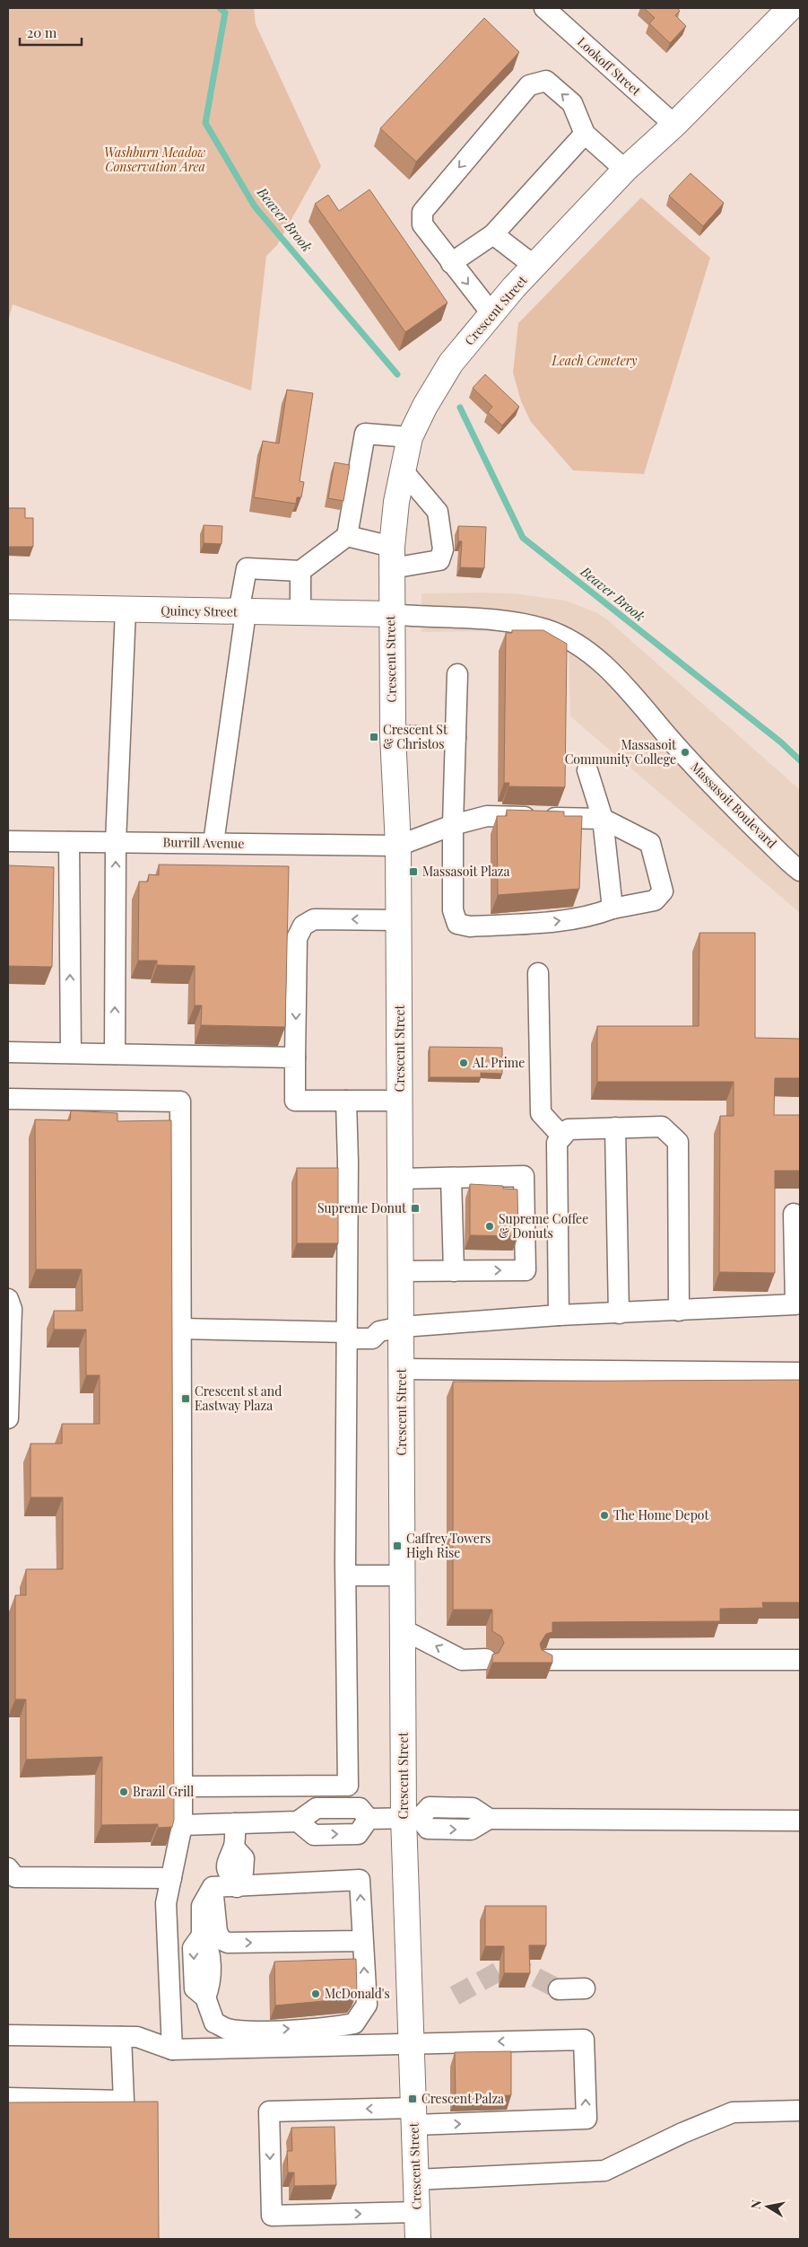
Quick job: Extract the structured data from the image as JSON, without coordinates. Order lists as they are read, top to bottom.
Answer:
{
  "streets": {
    "main road": ["Crescent Street", "Quincy Street"],
    "street": ["Lookoff Street", "Massasoit Boulevard", "Burrill Avenue"]
  },
  "crossings": [
    ["Lookoff Street", "Crescent Street"],
    ["Crescent Street", "Quincy Street"],
    ["Crescent Street", "Massasoit Boulevard"],
    ["Crescent Street", "Burrill Avenue"],
    ["Quincy Street", "Massasoit Boulevard"]
  ],
  "water": ["Beaver Brook"],
  "parks": ["Washburn Meadow Conservation Area", "Leach Cemetery"],
  "places": {
    "transit": [
      "Crescent St & Christos",
      "Massasoit Plaza",
      "Supreme Donut",
      "Crescent st and Eastway Plaza",
      "Caffrey Towers High Rise",
      "Crescent Palza"
    ],
    "other": [
      "Massasoit Community College",
      "AL Prime",
      "Supreme Coffee & Donuts",
      "The Home Depot",
      "Brazil Grill",
      "McDonald's"
    ]
  },
  "scale_bar": "20 m",
  "north": "left"
}
